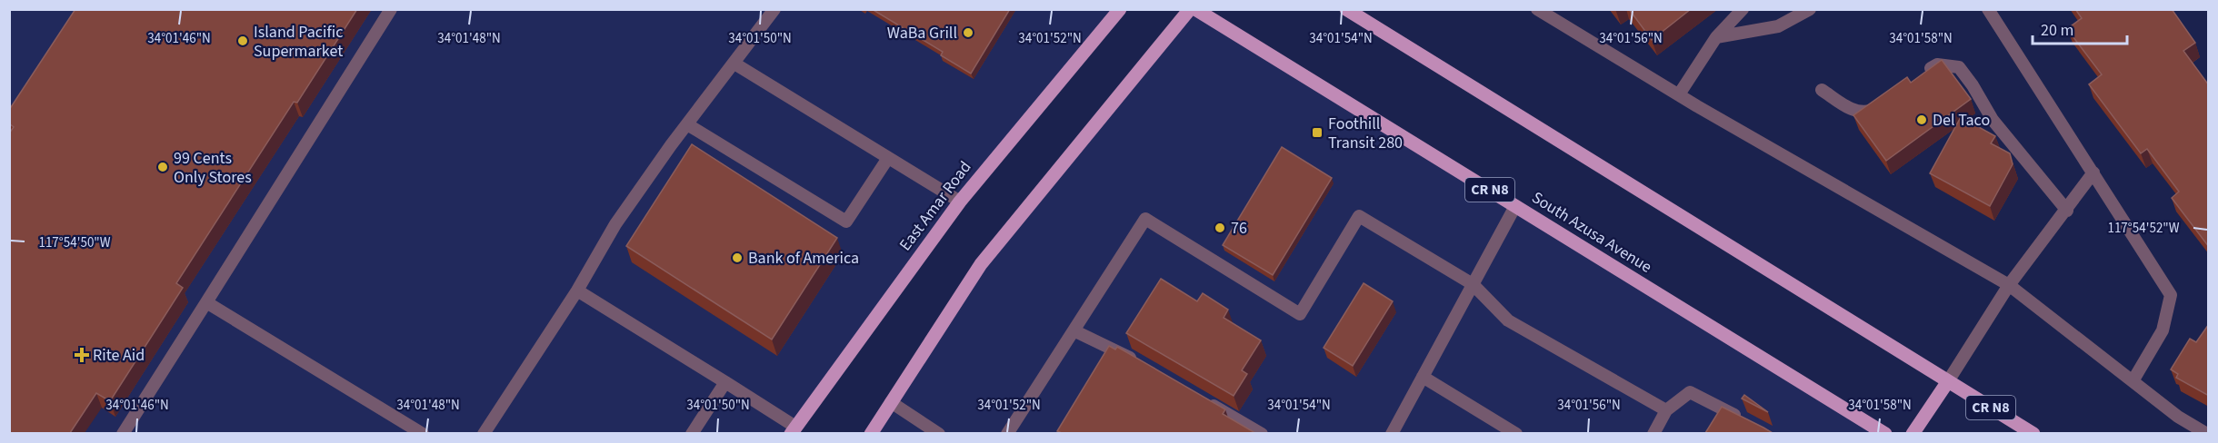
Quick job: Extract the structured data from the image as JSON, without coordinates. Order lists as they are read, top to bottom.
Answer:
{
  "streets": {
    "main road": ["CR N8", "East Amar Road", "South Azusa Avenue"]
  },
  "places": {
    "other": [
      "WaBa Grill",
      "Island Pacific Supermarket",
      "Del Taco",
      "99 Cents Only Stores",
      "76",
      "Bank of America"
    ],
    "transit": ["Foothill Transit 280"],
    "health": ["Rite Aid"]
  },
  "scale_bar": "20 m",
  "coordinates": [
    "34°01'46\"N",
    "34°01'48\"N",
    "34°01'50\"N",
    "34°01'52\"N",
    "34°01'54\"N",
    "34°01'56\"N",
    "34°01'58\"N",
    "117°54'52\"W",
    "117°54'50\"W"
  ]
}
